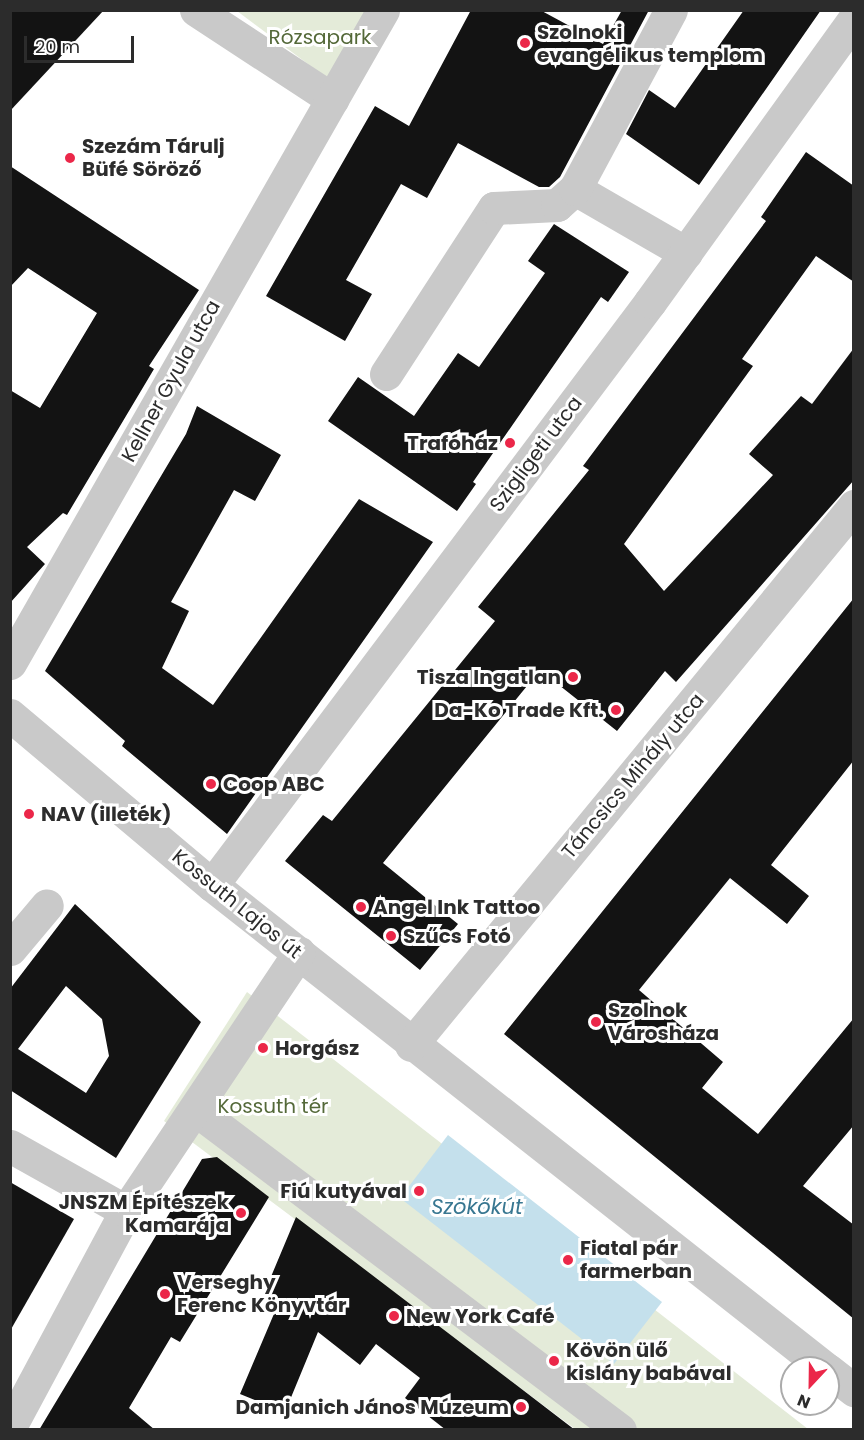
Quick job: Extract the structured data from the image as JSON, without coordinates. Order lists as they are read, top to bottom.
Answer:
{
  "streets": {
    "street": [
      "Kellner Gyula utca",
      "Szigligeti utca",
      "Táncsics Mihály utca",
      "Kossuth Lajos út"
    ]
  },
  "crossings": [
    ["Szigligeti utca", "Kossuth Lajos út"],
    ["Táncsics Mihály utca", "Kossuth Lajos út"]
  ],
  "water": ["Szökőkút"],
  "parks": ["Rózsapark", "Kossuth tér"],
  "places": [
    "Szolnoki evangélikus templom",
    "Szezám Tárulj Büfé Söröző",
    "Trafóház",
    "Tisza Ingatlan",
    "Da-Ko Trade Kft.",
    "Coop ABC",
    "NAV (illeték)",
    "Angel Ink Tattoo",
    "Szűcs Fotó",
    "Szolnok Városháza",
    "Horgász",
    "Fiú kutyával",
    "JNSZM Építészek Kamarája",
    "Fiatal pár farmerban",
    "Verseghy Ferenc Könyvtár",
    "New York Café",
    "Kövön ülő kislány babával",
    "Damjanich János Múzeum"
  ],
  "scale_bar": "20 m",
  "north": "bottom"
}
